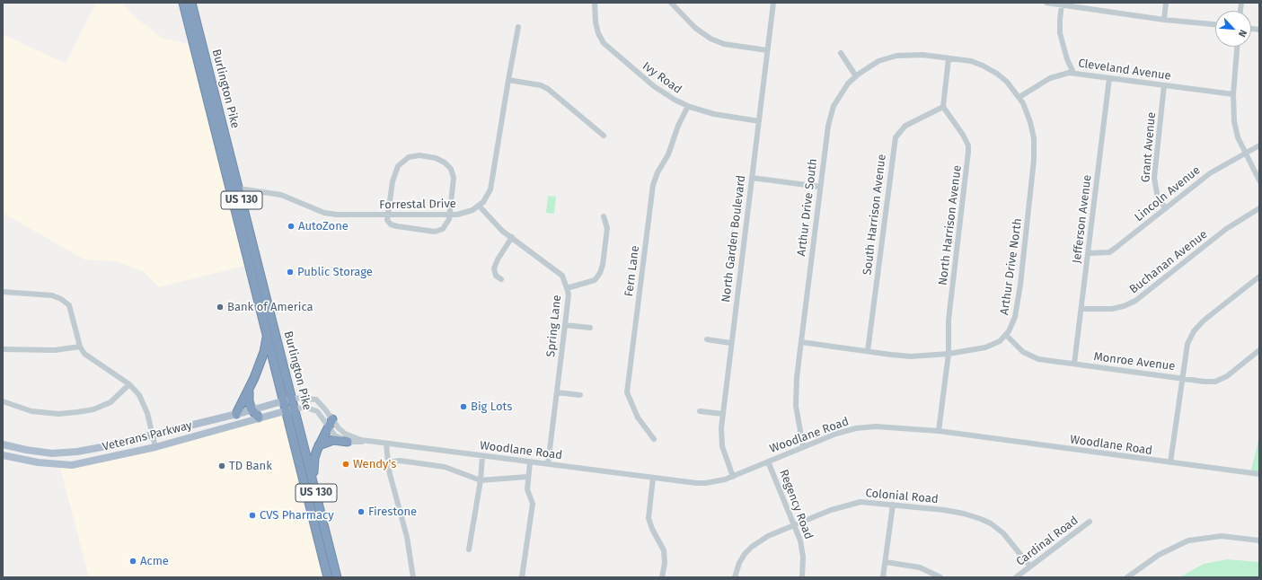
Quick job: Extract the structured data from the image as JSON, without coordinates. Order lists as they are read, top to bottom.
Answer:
{
  "streets": {
    "highway": ["Burlington Pike", "US 130"],
    "main road": ["Veterans Parkway"],
    "street": [
      "Cleveland Avenue",
      "Ivy Road",
      "Grant Avenue",
      "Lincoln Avenue",
      "Forrestal Drive",
      "Arthur Drive South",
      "South Harrison Avenue",
      "Jefferson Avenue",
      "North Harrison Avenue",
      "North Garden Boulevard",
      "Buchanan Avenue",
      "Arthur Drive North",
      "Fern Lane",
      "Spring Lane",
      "Monroe Avenue",
      "Woodlane Road",
      "Colonial Road",
      "Regency Road",
      "Cardinal Road"
    ]
  },
  "crossings": [
    ["Cleveland Avenue", "Grant Avenue"],
    ["Cleveland Avenue", "Jefferson Avenue"],
    ["Cleveland Avenue", "Arthur Drive North"],
    ["Ivy Road", "North Garden Boulevard"],
    ["Ivy Road", "Fern Lane"],
    ["Burlington Pike", "Forrestal Drive"],
    ["Burlington Pike", "Woodlane Road"],
    ["Burlington Pike", "Veterans Parkway"],
    ["Grant Avenue", "Lincoln Avenue"],
    ["Lincoln Avenue", "Jefferson Avenue"],
    ["Forrestal Drive", "Spring Lane"],
    ["Arthur Drive South", "Arthur Drive North"],
    ["Arthur Drive South", "Woodlane Road"],
    ["South Harrison Avenue", "North Harrison Avenue"],
    ["Jefferson Avenue", "Buchanan Avenue"],
    ["Jefferson Avenue", "Monroe Avenue"],
    ["North Harrison Avenue", "Woodlane Road"],
    ["North Garden Boulevard", "Woodlane Road"],
    ["Arthur Drive North", "Monroe Avenue"],
    ["Spring Lane", "Woodlane Road"],
    ["Woodlane Road", "Veterans Parkway"],
    ["Woodlane Road", "Regency Road"],
    ["Colonial Road", "Regency Road"],
    ["Colonial Road", "Cardinal Road"]
  ],
  "places": [
    "AutoZone",
    "Public Storage",
    "Bank of America",
    "Big Lots",
    "Wendy's",
    "TD Bank",
    "Firestone",
    "CVS Pharmacy",
    "Acme"
  ],
  "north": "bottom right"
}
